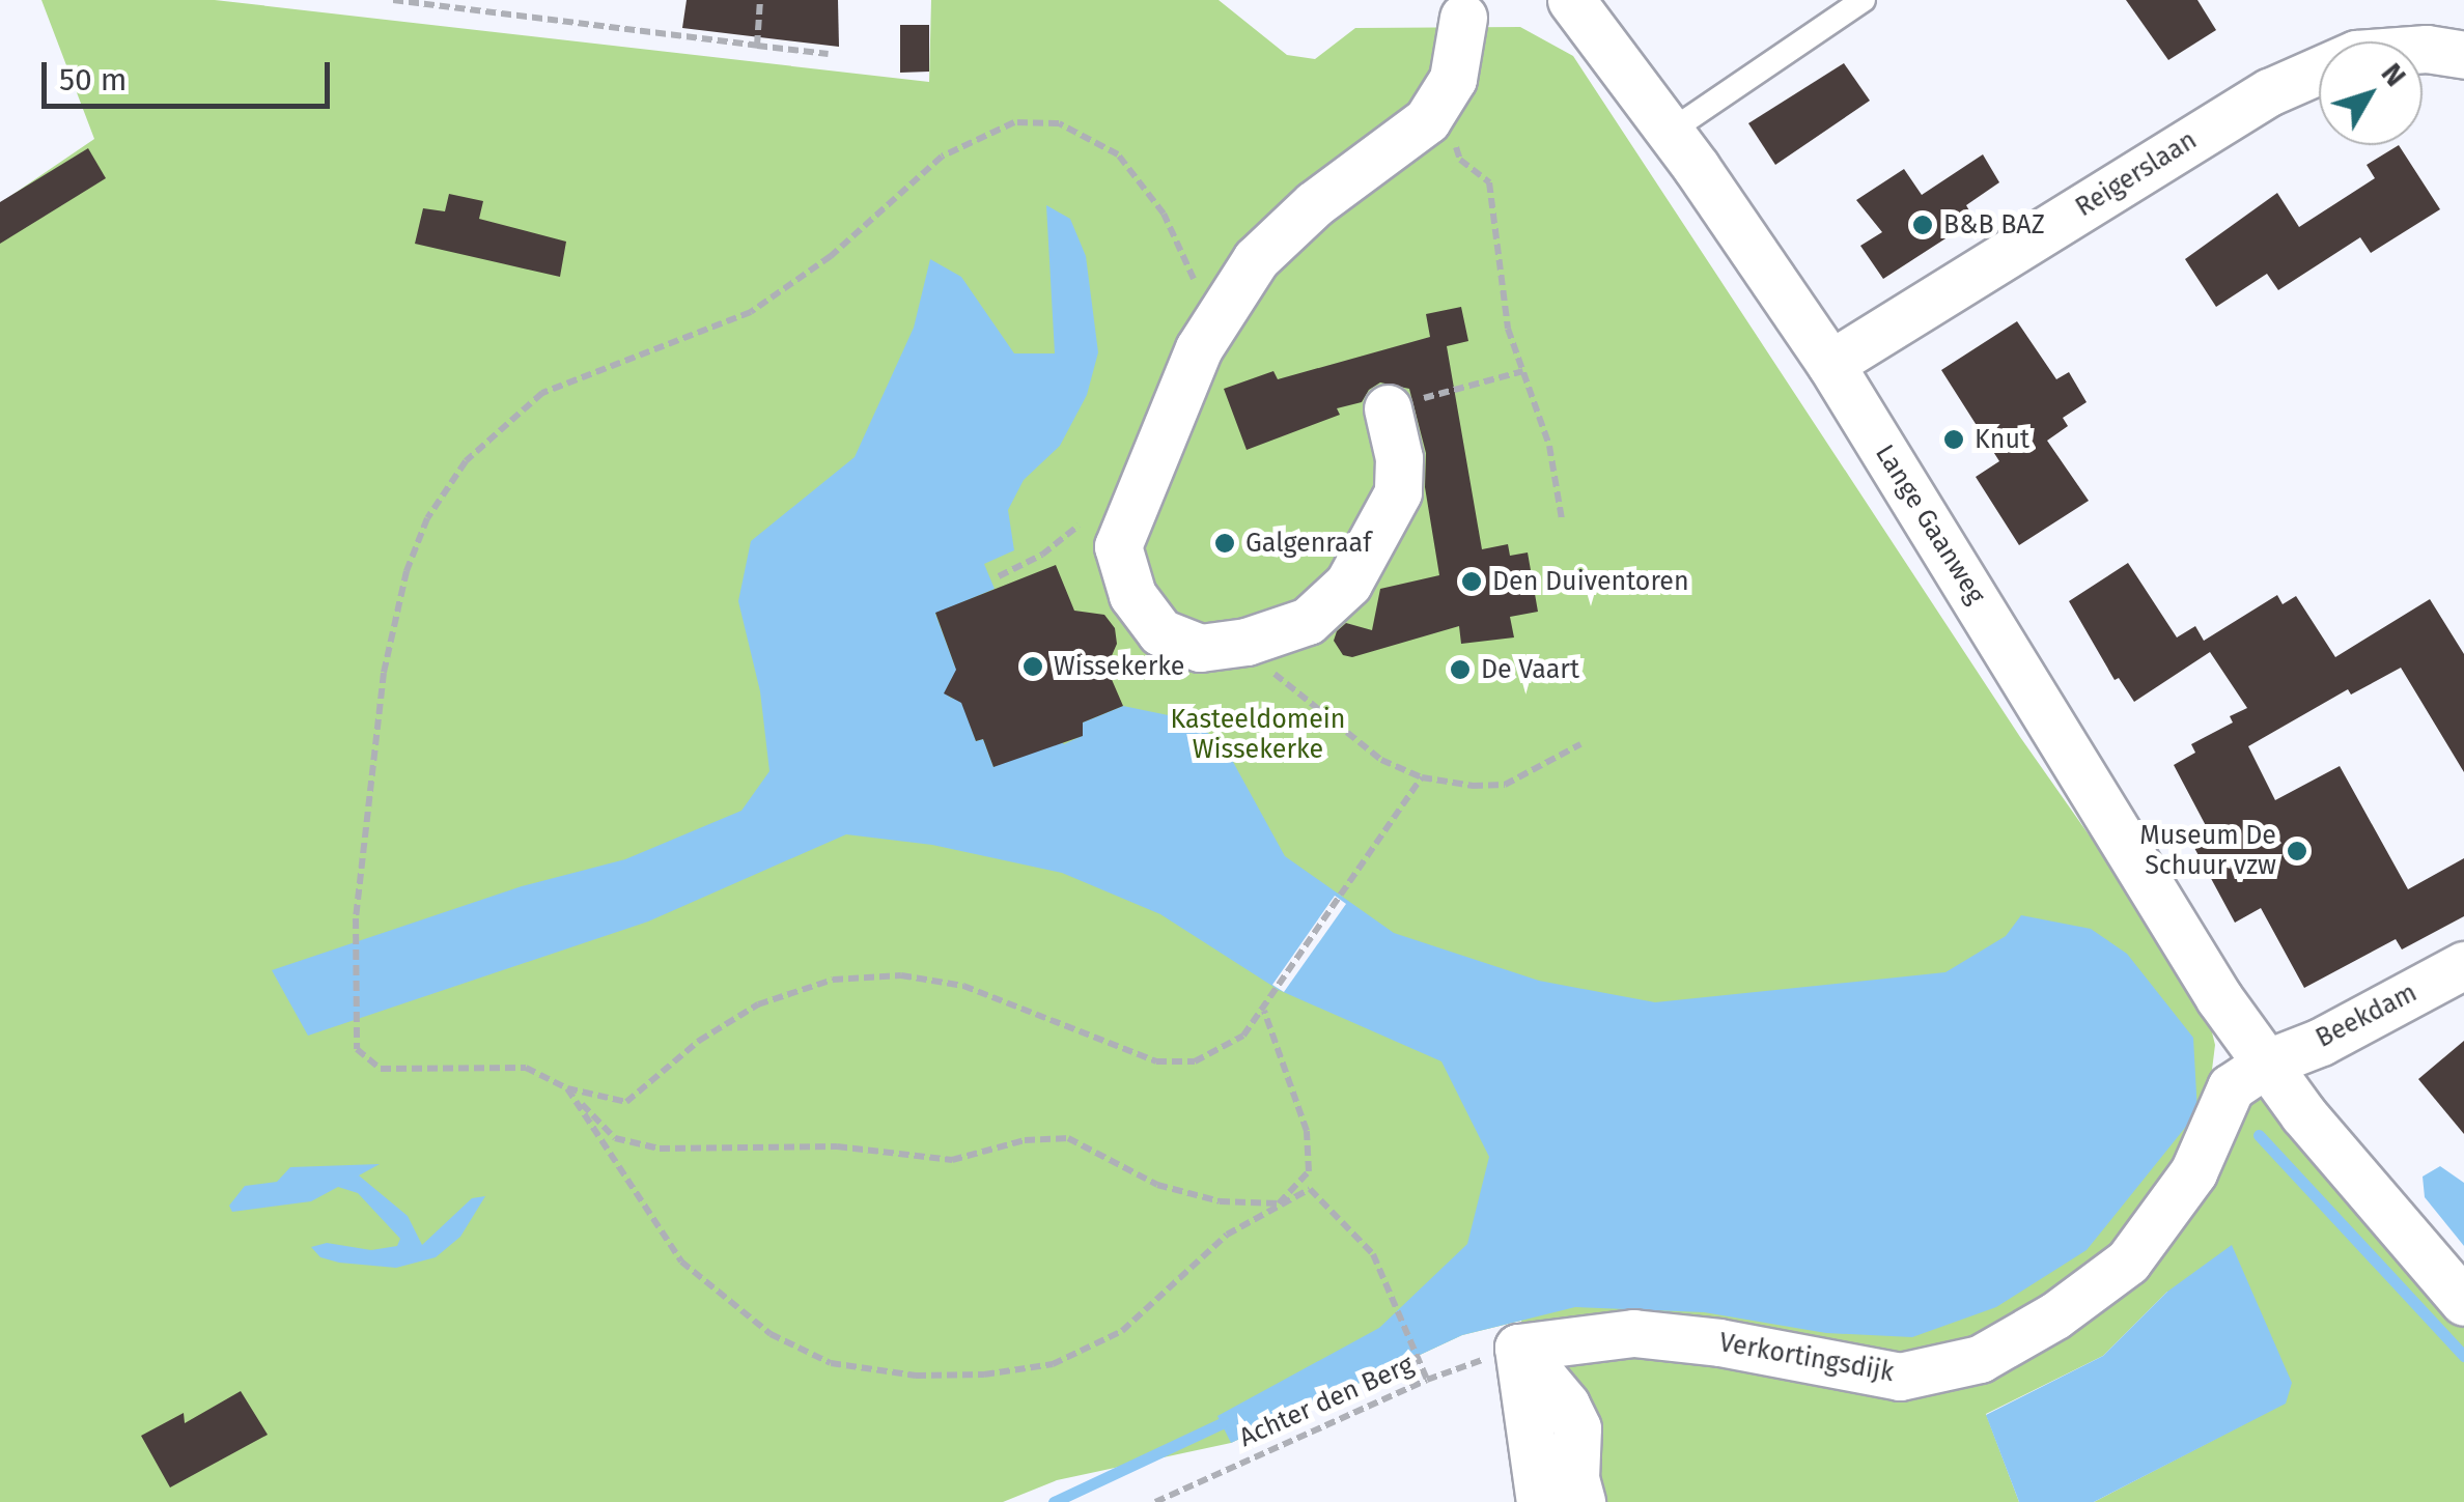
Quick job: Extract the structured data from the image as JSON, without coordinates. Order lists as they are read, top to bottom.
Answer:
{
  "streets": {
    "street": [
      "Reigerslaan",
      "Lange Gaanweg",
      "Beekdam",
      "Verkortingsdijk"
    ],
    "path": ["Achter den Berg"]
  },
  "crossings": [
    ["Reigerslaan", "Lange Gaanweg"],
    ["Lange Gaanweg", "Beekdam"],
    ["Lange Gaanweg", "Verkortingsdijk"],
    ["Beekdam", "Verkortingsdijk"],
    ["Verkortingsdijk", "Achter den Berg"]
  ],
  "parks": ["Kasteeldomein Wissekerke"],
  "places": [
    "B&B BAZ",
    "Knut",
    "Galgenraaf",
    "Den Duiventoren",
    "Wissekerke",
    "De Vaart",
    "Museum De Schuur vzw"
  ],
  "scale_bar": "50 m",
  "north": "top right"
}
